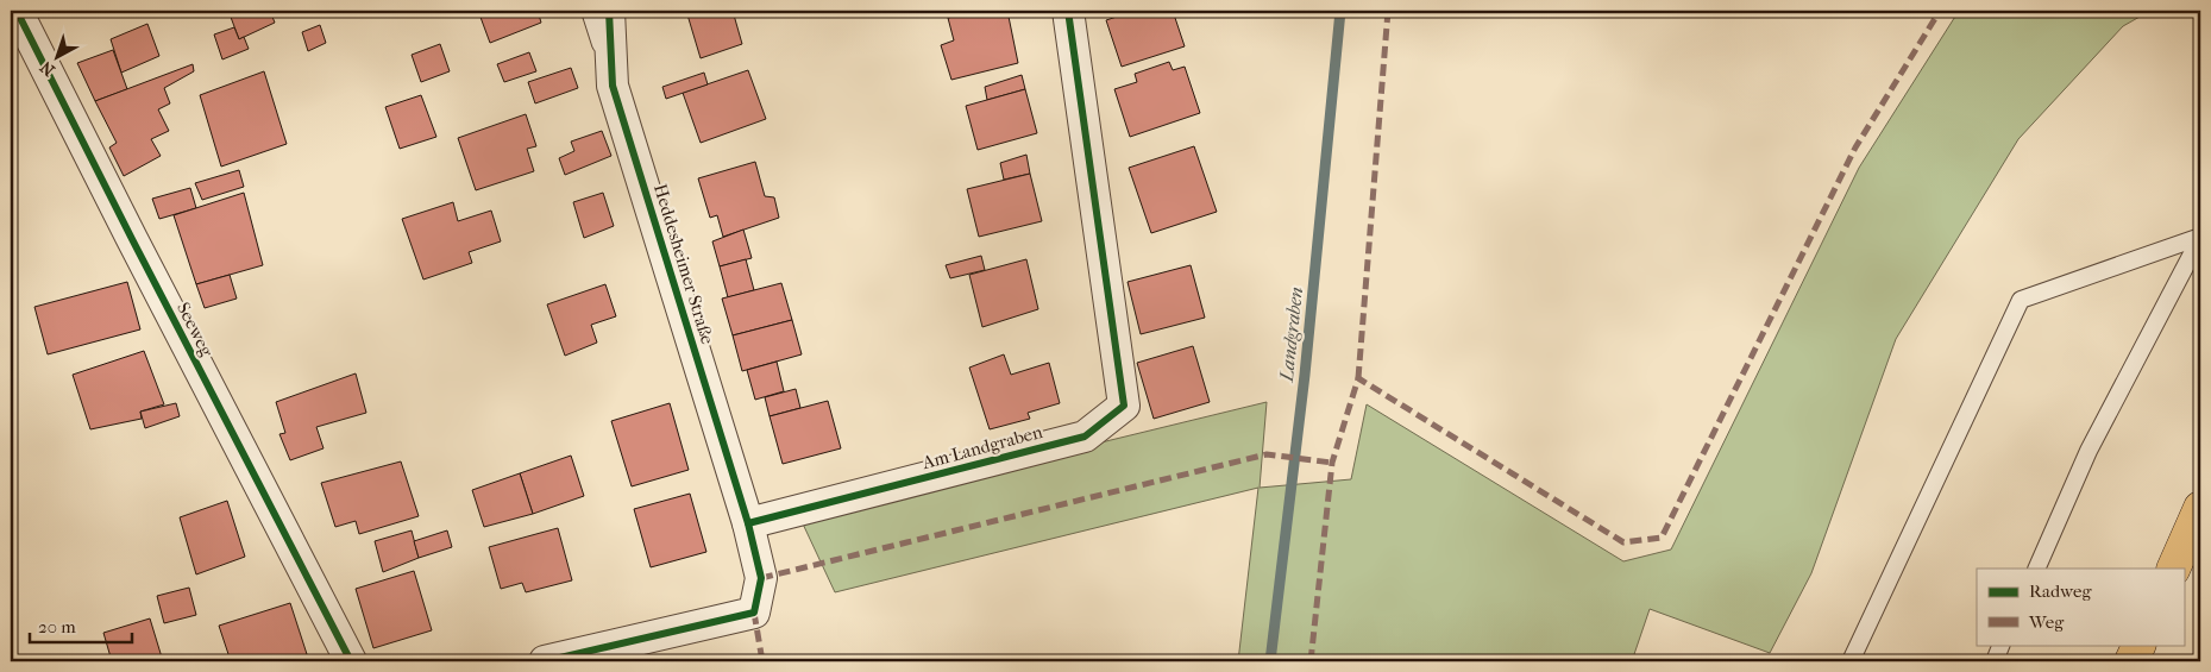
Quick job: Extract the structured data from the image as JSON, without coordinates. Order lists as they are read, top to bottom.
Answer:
{
  "streets": {
    "street": ["Heddesheimer Straße", "Seeweg", "Am Landgraben"]
  },
  "crossings": [
    ["Heddesheimer Straße", "Am Landgraben"]
  ],
  "water": ["Landgraben"],
  "legend": ["Radweg", "Weg"],
  "scale_bar": "20 m",
  "north": "bottom left"
}
